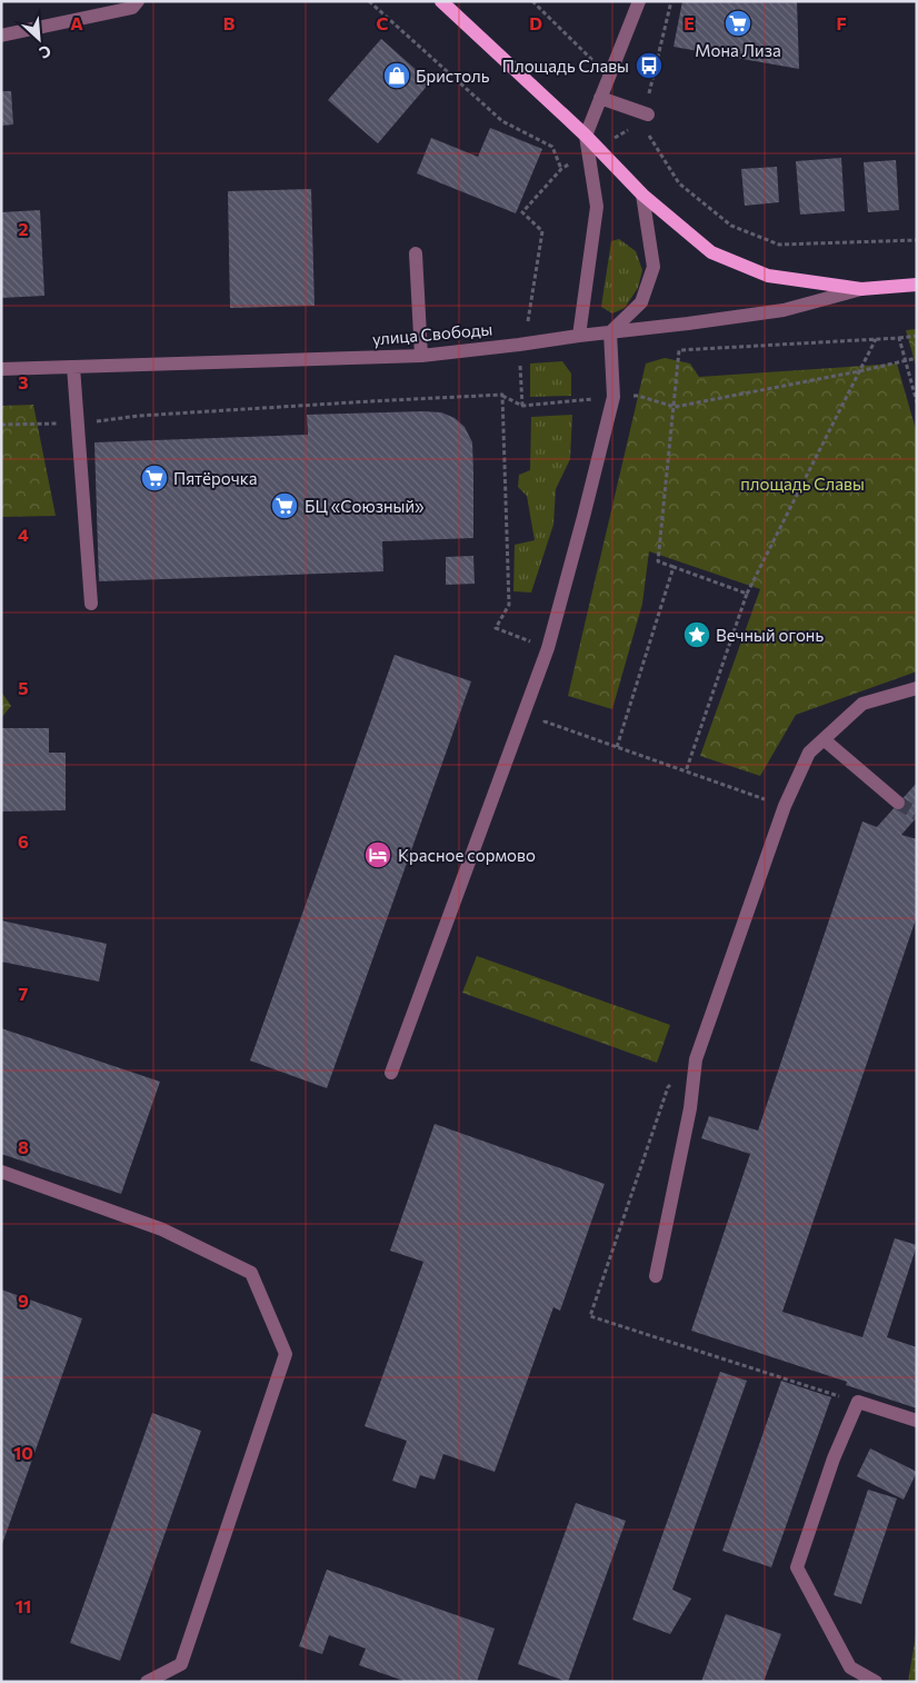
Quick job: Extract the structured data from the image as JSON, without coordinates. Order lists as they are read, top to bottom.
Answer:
{
  "streets": {
    "main road": ["улица Свободы"]
  },
  "parks": ["площадь Славы"],
  "places": {
    "supermarket": ["Мона Лиза", "Пятёрочка", "БЦ «Союзный»"],
    "bus stop": ["Площадь Славы"],
    "shop": ["Бристоль"],
    "place": ["Вечный огонь"],
    "hotel": ["Красное сормово"]
  },
  "north": "bottom right",
  "grid": {
    "columns": [
      "A",
      "B",
      "C",
      "D",
      "E",
      "F"
    ],
    "rows": [
      "2",
      "3",
      "4",
      "5",
      "6",
      "7",
      "8",
      "9",
      "10",
      "11"
    ]
  }
}
